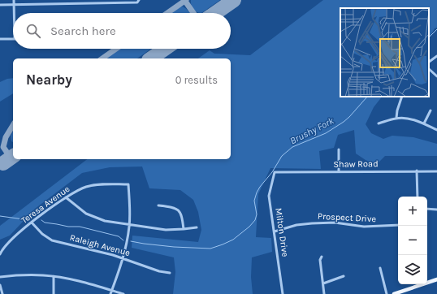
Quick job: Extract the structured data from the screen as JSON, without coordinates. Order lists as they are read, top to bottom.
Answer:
{
  "streets": {
    "street": [
      "Shaw Road",
      "Teresa Avenue",
      "Prospect Drive",
      "Milton Drive",
      "Raleigh Avenue"
    ]
  },
  "crossings": [
    ["Shaw Road", "Milton Drive"],
    ["Teresa Avenue", "Raleigh Avenue"],
    ["Prospect Drive", "Milton Drive"]
  ],
  "water": ["Brushy Fork"],
  "page": {
    "search": "Search here",
    "heading": ["Nearby", "0 results"],
    "map_buttons": ["+", "−"]
  }
}
